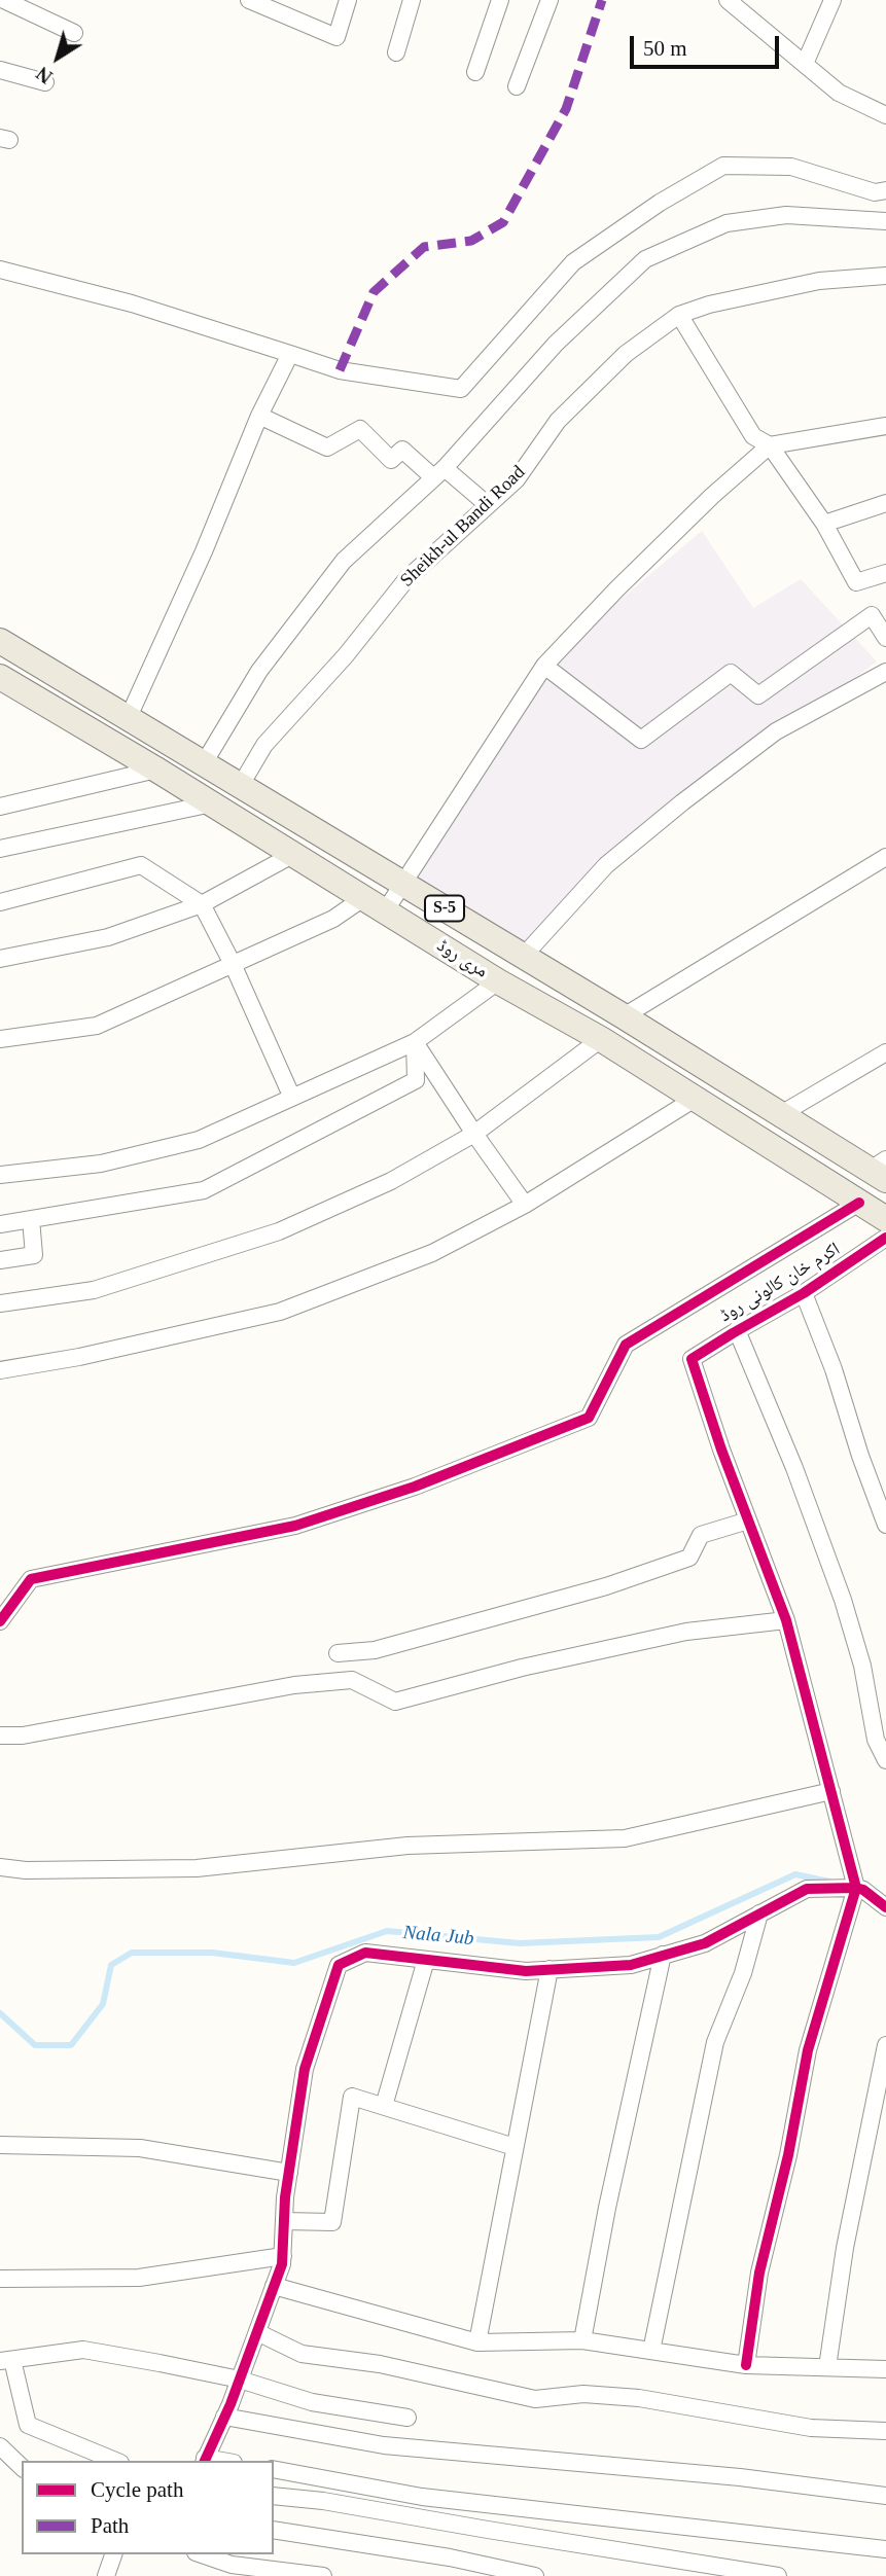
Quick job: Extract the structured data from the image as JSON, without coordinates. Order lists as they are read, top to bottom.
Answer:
{
  "streets": {
    "main road": ["S-5", "مری روڈ"],
    "street": ["Sheikh-ul Bandi Road", "اکرم خان کالونی روڈ"]
  },
  "crossings": [
    ["Sheikh-ul Bandi Road", "مری روڈ"]
  ],
  "water": ["Nala Jub"],
  "legend": ["Cycle path", "Path"],
  "scale_bar": "50 m",
  "north": "bottom left"
}
